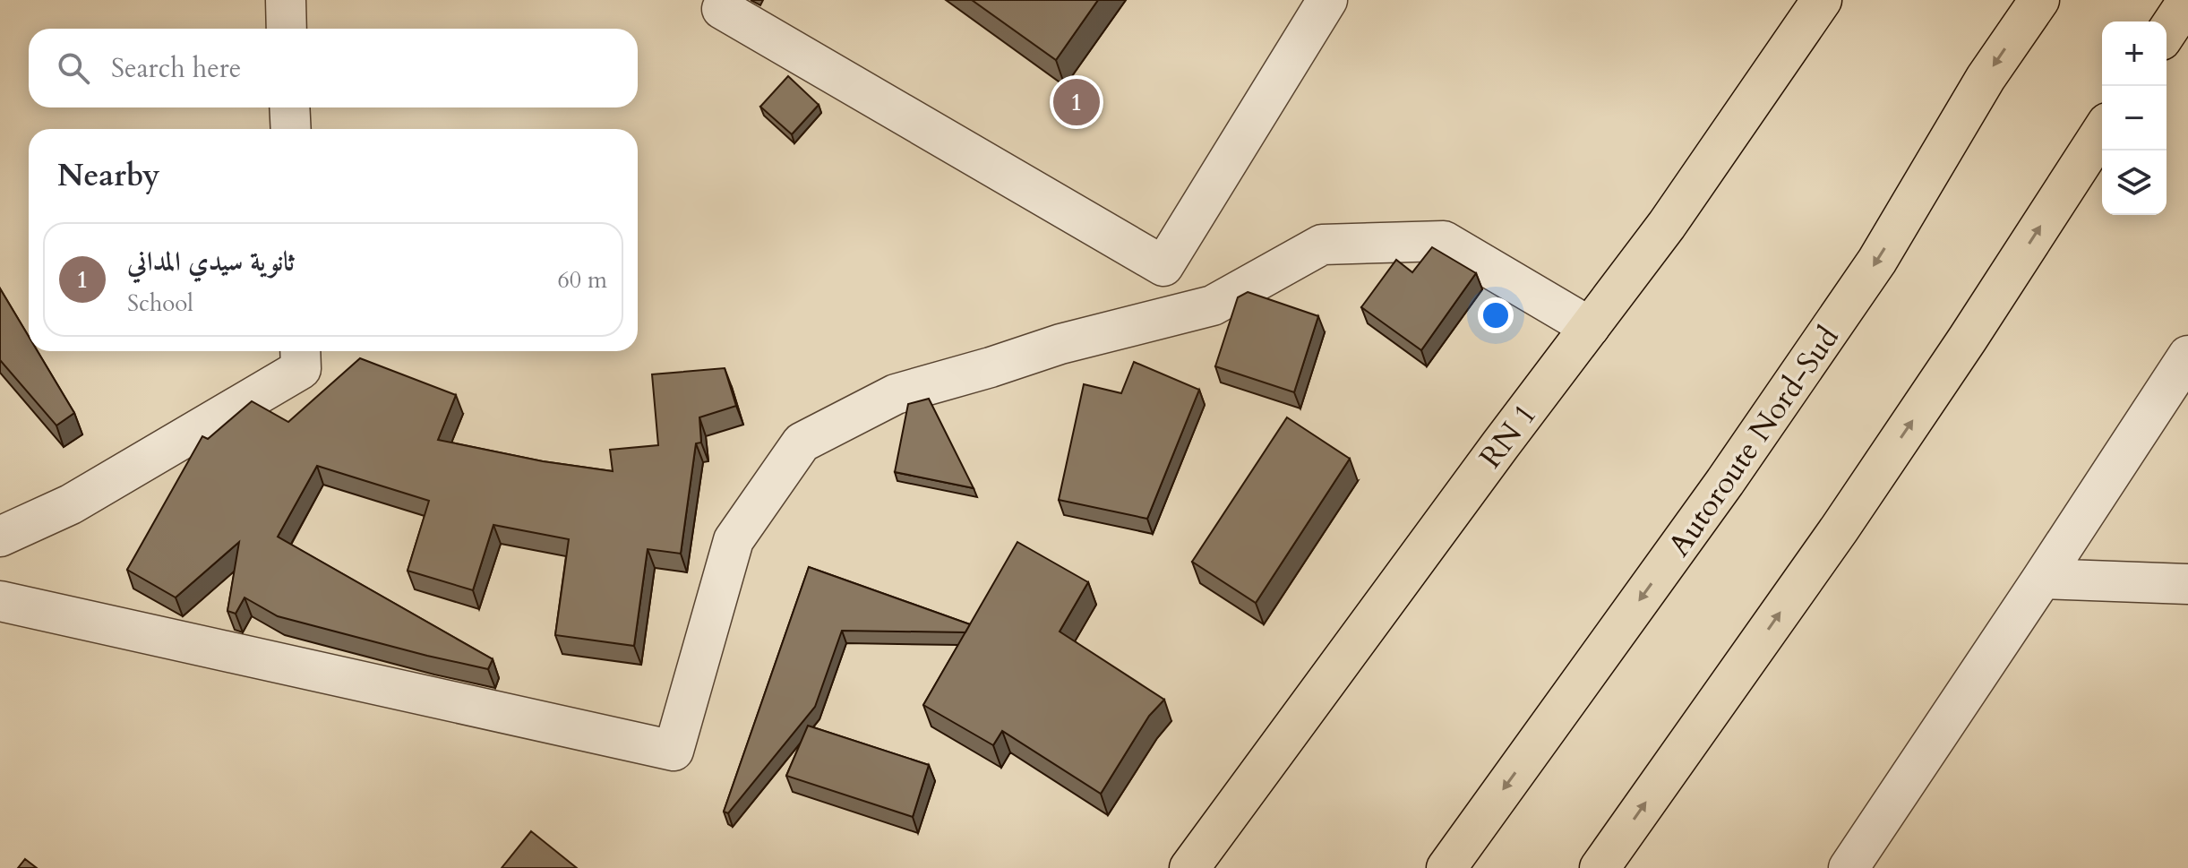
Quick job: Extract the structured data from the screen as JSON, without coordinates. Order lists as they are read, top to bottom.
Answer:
{
  "streets": {
    "main road": ["RN 1", "Autoroute Nord-Sud"]
  },
  "page": {
    "map_buttons": ["+", "−"],
    "search": "Search here",
    "pins": "1",
    "heading": "Nearby",
    "list": [
      {
        "mark": "1",
        "name": "ثانوية سيدي المداني",
        "note": "School",
        "value": "60 m"
      }
    ]
  }
}
